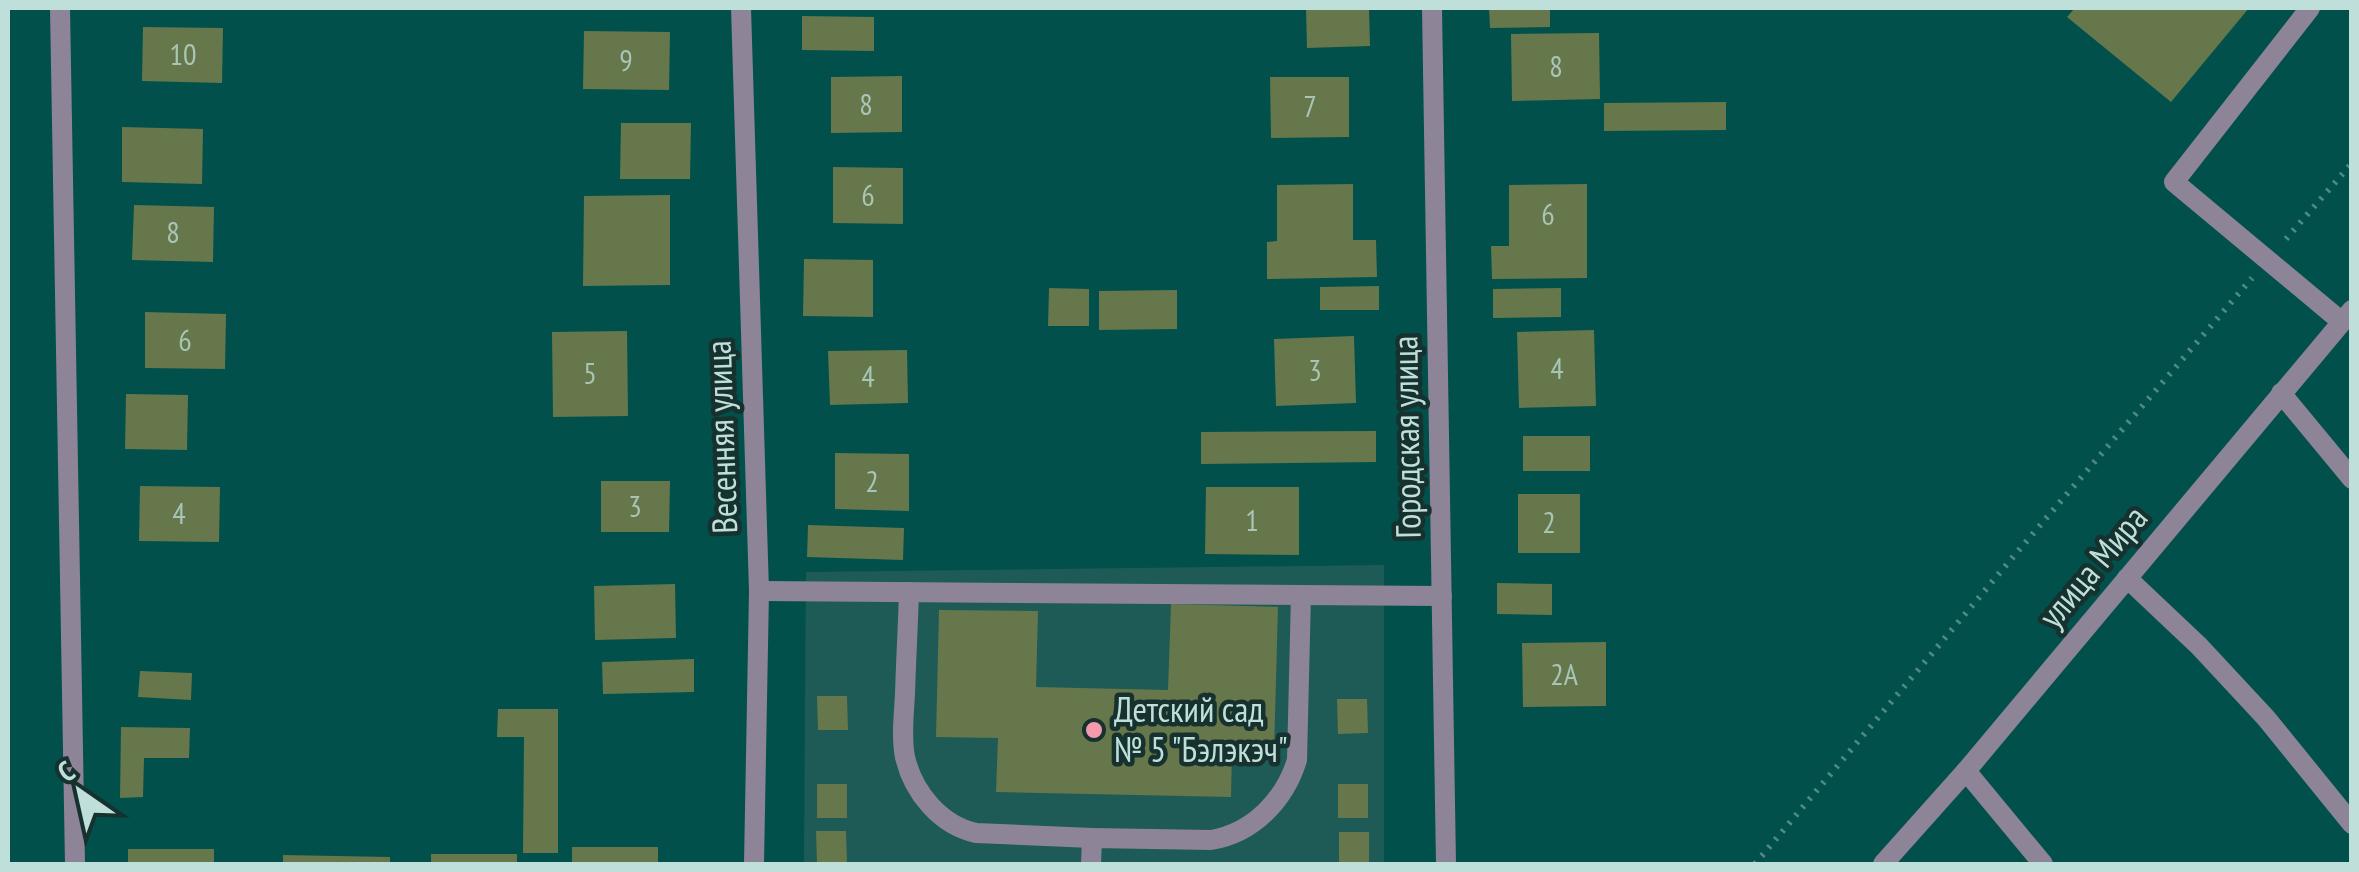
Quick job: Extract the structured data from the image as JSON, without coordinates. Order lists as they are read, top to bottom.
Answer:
{
  "streets": {
    "street": ["Весенняя улица", "Городская улица", "улица Мира"]
  },
  "places": ["Детский сад № 5 \"Бэлэкэч\""],
  "house_numbers": [
    "10",
    "9",
    "8",
    "8",
    "7",
    "6",
    "6",
    "8",
    "6",
    "4",
    "3",
    "5",
    "4",
    "2",
    "3",
    "4",
    "1",
    "2",
    "2А"
  ],
  "north": "top left"
}
